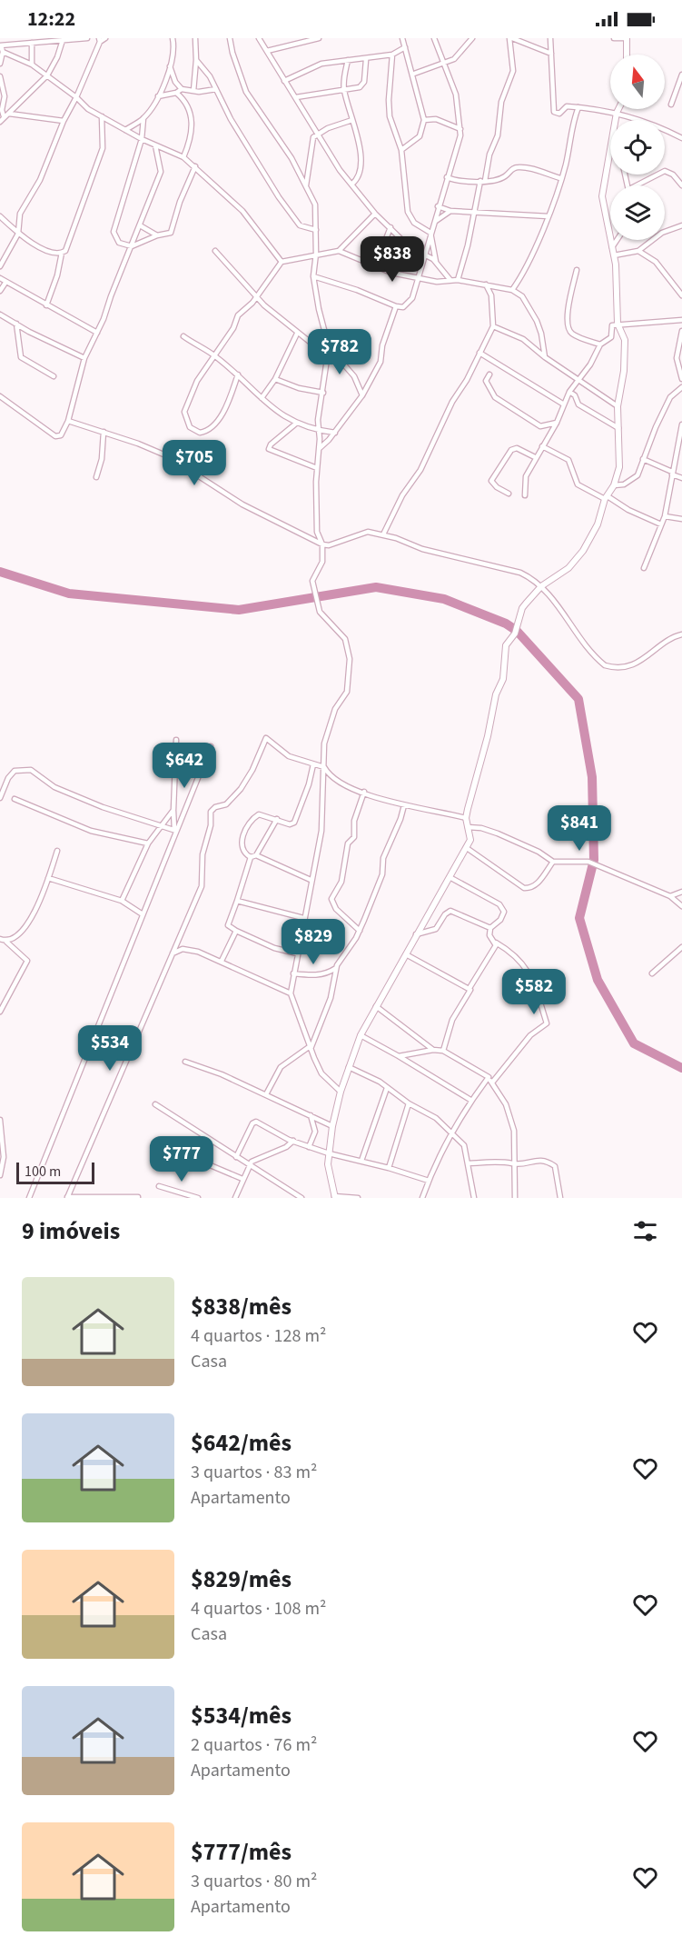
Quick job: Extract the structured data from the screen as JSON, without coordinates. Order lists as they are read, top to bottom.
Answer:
{
  "scale_bar": "100 m",
  "north": "top",
  "page": {
    "status": "12:22",
    "price": [
      "$838",
      "$782",
      "$705",
      "$642",
      "$841",
      "$829",
      "$582",
      "$534",
      "$777"
    ],
    "scale": "100 m",
    "heading": "9 imóveis",
    "list": [
      {
        "name": "$838/mês",
        "note": "4 quartos · 128 m² · Casa"
      },
      {
        "name": "$642/mês",
        "note": "3 quartos · 83 m² · Apartamento"
      },
      {
        "name": "$829/mês",
        "note": "4 quartos · 108 m² · Casa"
      },
      {
        "name": "$534/mês",
        "note": "2 quartos · 76 m² · Apartamento"
      },
      {
        "name": "$777/mês",
        "note": "3 quartos · 80 m² · Apartamento"
      }
    ]
  }
}
